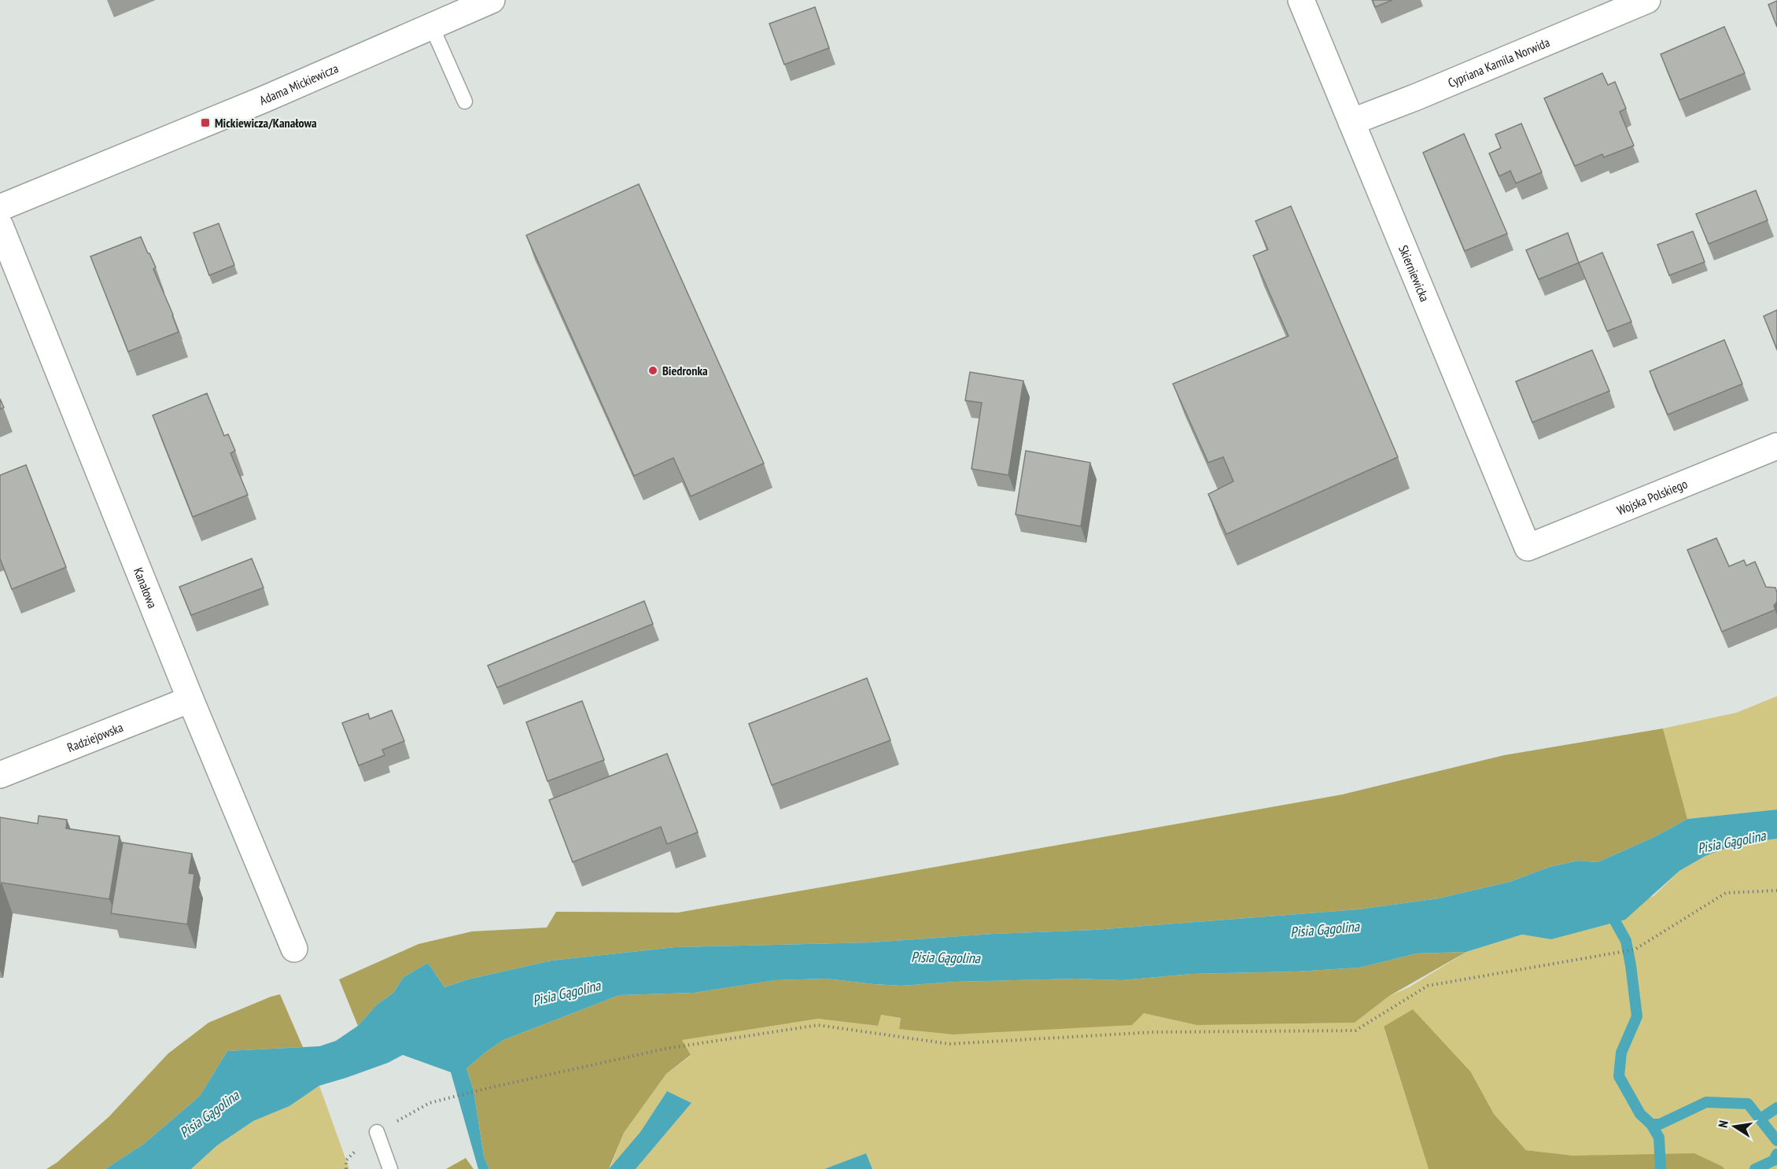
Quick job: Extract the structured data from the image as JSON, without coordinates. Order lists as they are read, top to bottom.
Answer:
{
  "streets": {
    "street": [
      "Cypriana Kamila Norwida",
      "Adama Mickiewicza",
      "Skierniewicka",
      "Wojska Polskiego",
      "Kanałowa",
      "Radziejowska"
    ]
  },
  "crossings": [
    ["Cypriana Kamila Norwida", "Skierniewicka"],
    ["Skierniewicka", "Wojska Polskiego"],
    ["Kanałowa", "Radziejowska"]
  ],
  "water": ["Pisia Gągolina"],
  "places": {
    "transit": ["Mickiewicza/Kanałowa"],
    "other": ["Biedronka"]
  },
  "north": "left"
}
